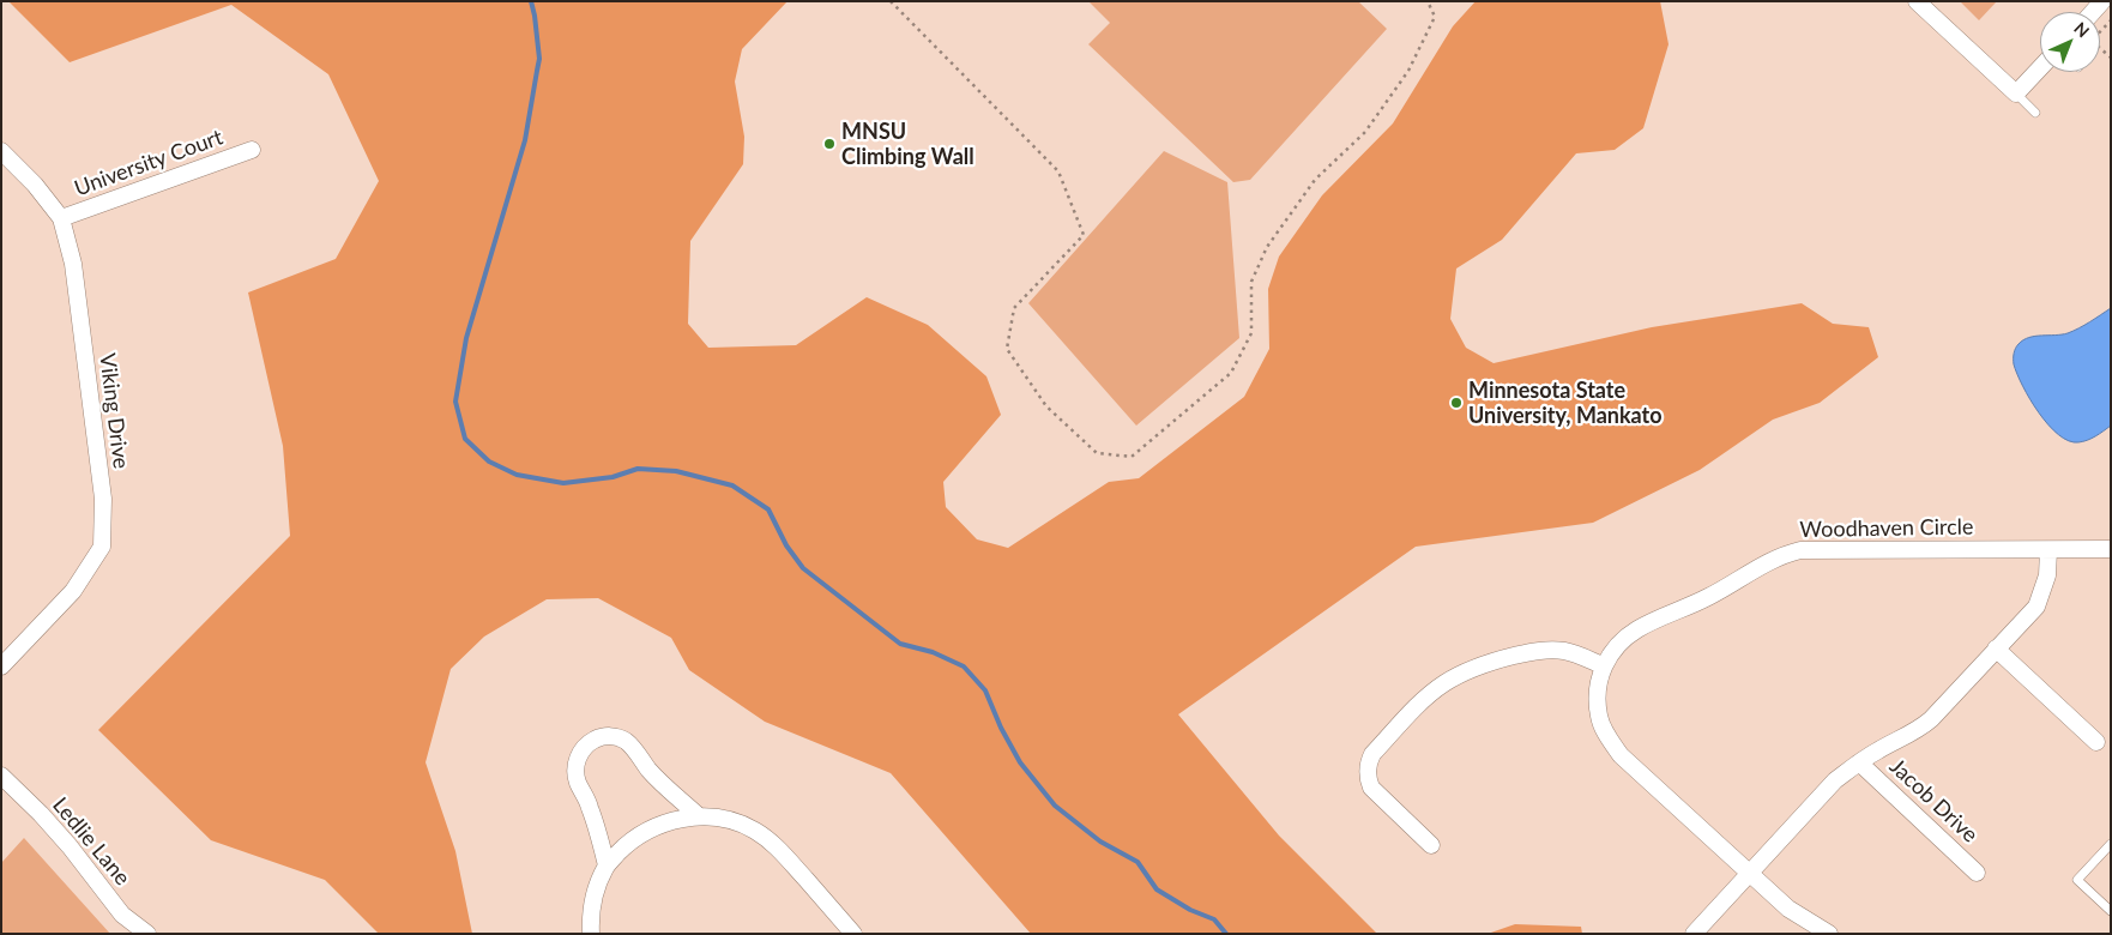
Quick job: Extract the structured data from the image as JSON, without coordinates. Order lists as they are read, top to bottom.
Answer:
{
  "streets": {
    "street": [
      "University Court",
      "Viking Drive",
      "Woodhaven Circle",
      "Jacob Drive",
      "Ledlie Lane"
    ]
  },
  "crossings": [
    ["University Court", "Viking Drive"],
    ["Woodhaven Circle", "Jacob Drive"]
  ],
  "places": ["MNSU Climbing Wall", "Minnesota State University, Mankato"],
  "north": "top right"
}
